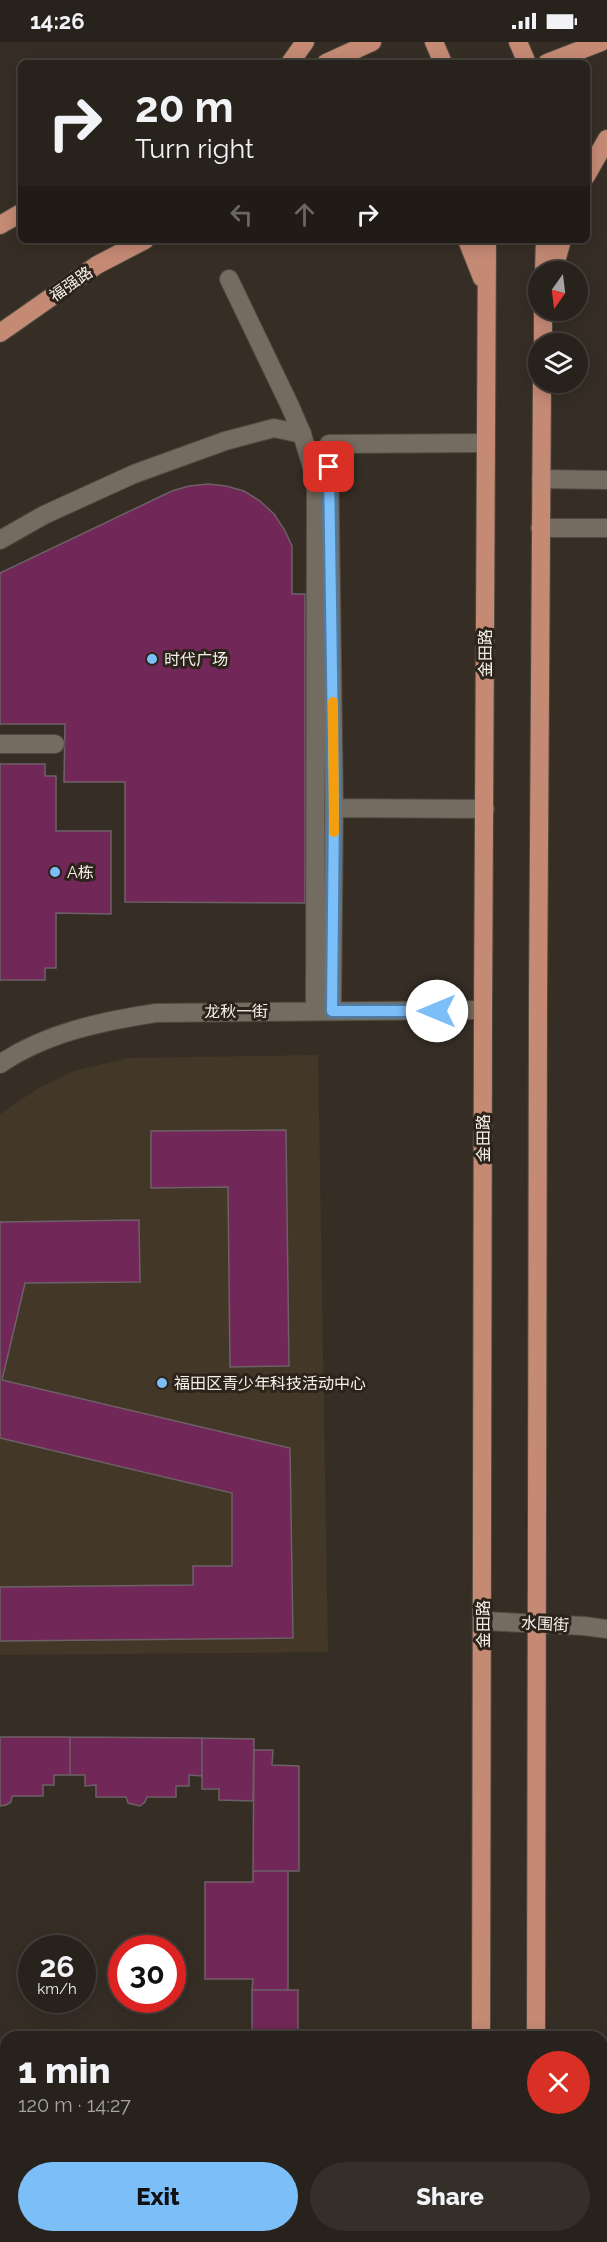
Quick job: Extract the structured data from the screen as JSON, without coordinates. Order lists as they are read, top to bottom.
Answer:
{
  "streets": {
    "main road": ["福强路", "金田路"],
    "street": ["龙秋一街", "水围街"]
  },
  "crossings": [
    ["金田路", "龙秋一街"],
    ["金田路", "水围街"]
  ],
  "places": ["时代广场", "A栋", "福田区青少年科技活动中心"],
  "north": "bottom",
  "page": {
    "status": "14:26",
    "turn": ["20 m", "Turn right"],
    "speed": "26 km/h",
    "limit": "30",
    "heading": ["1 min", "120 m · 14:27"],
    "buttons": ["Exit", "Share"]
  }
}
